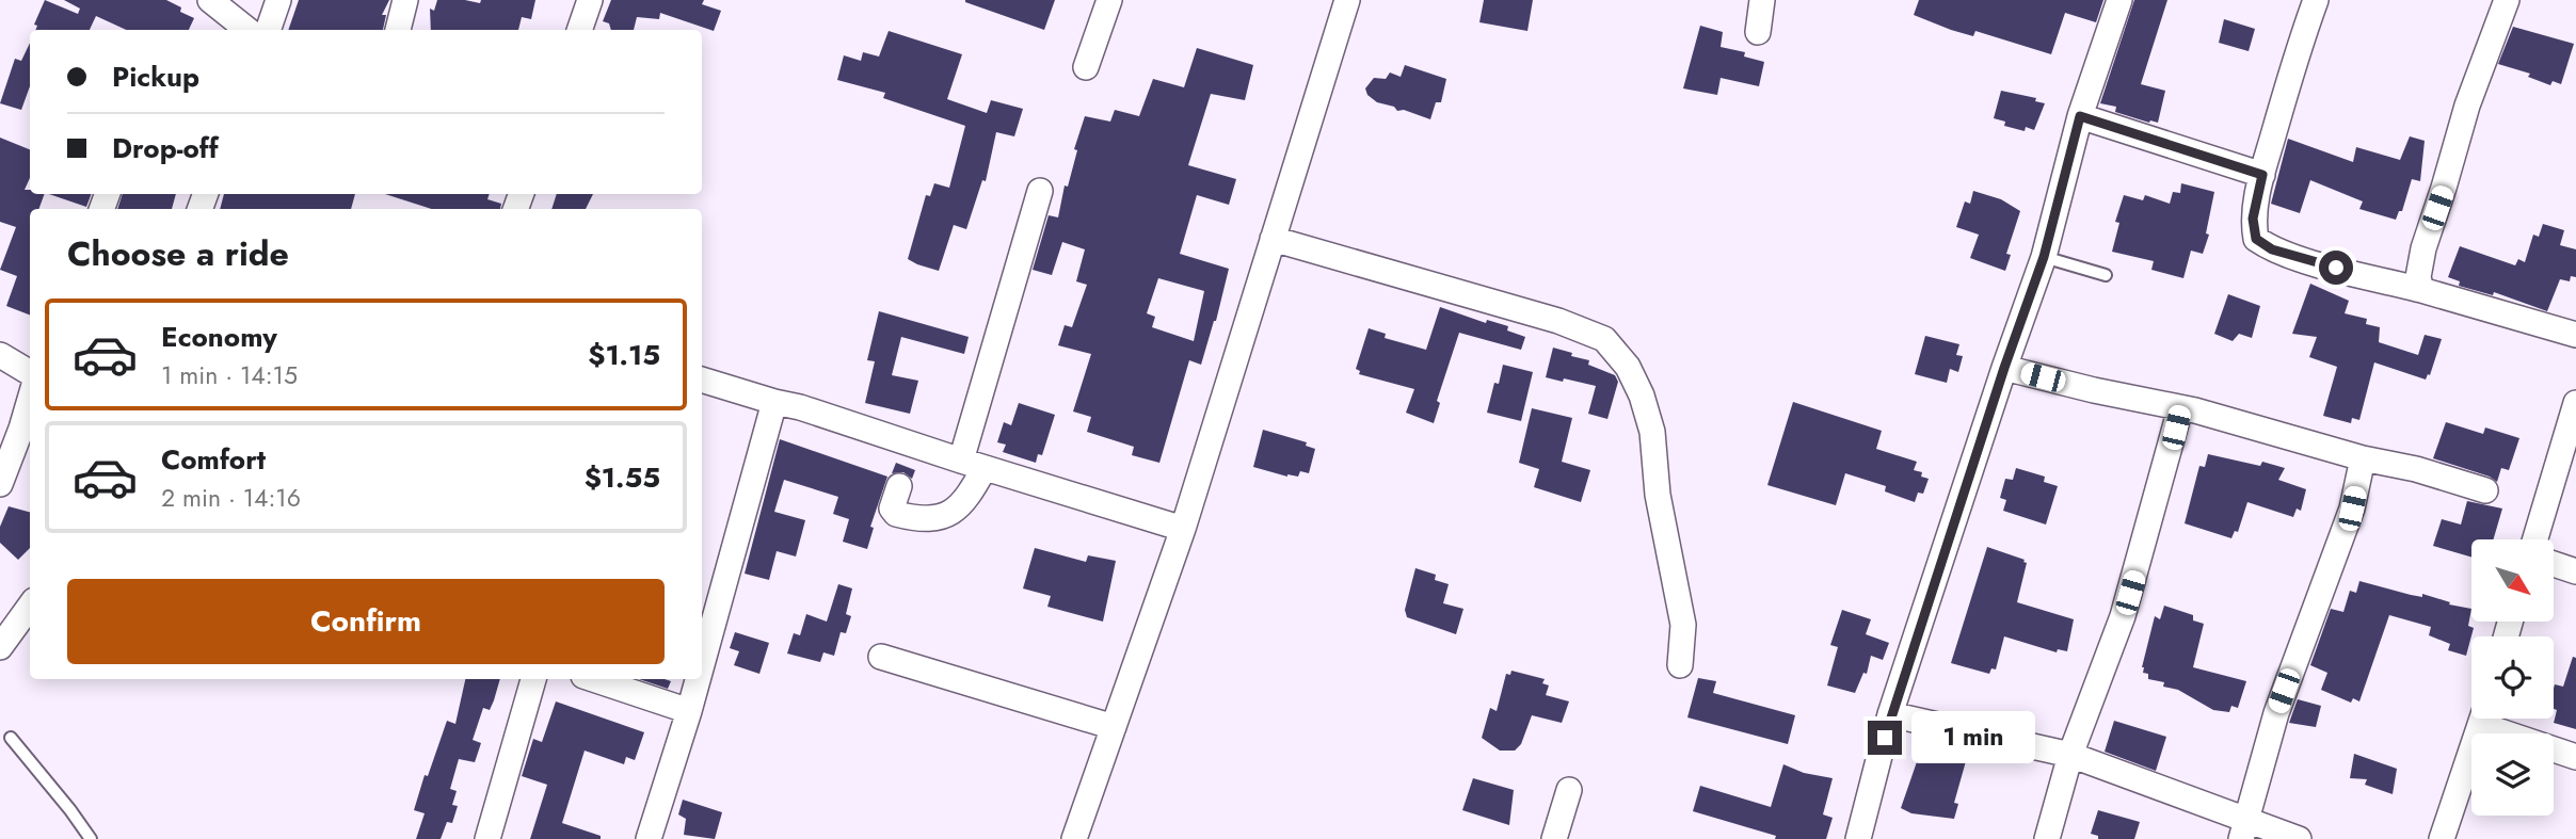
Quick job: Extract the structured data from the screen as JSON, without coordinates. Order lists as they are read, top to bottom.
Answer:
{
  "north": "bottom right",
  "page": {
    "banner": ["Pickup", "Drop-off"],
    "heading": "Choose a ride",
    "list": [
      {
        "name": "Economy",
        "note": "1 min · 14:15",
        "value": "$1.15"
      },
      {
        "name": "Comfort",
        "note": "2 min · 14:16",
        "value": "$1.55"
      }
    ],
    "buttons": "Confirm",
    "bubble": "1 min"
  }
}
